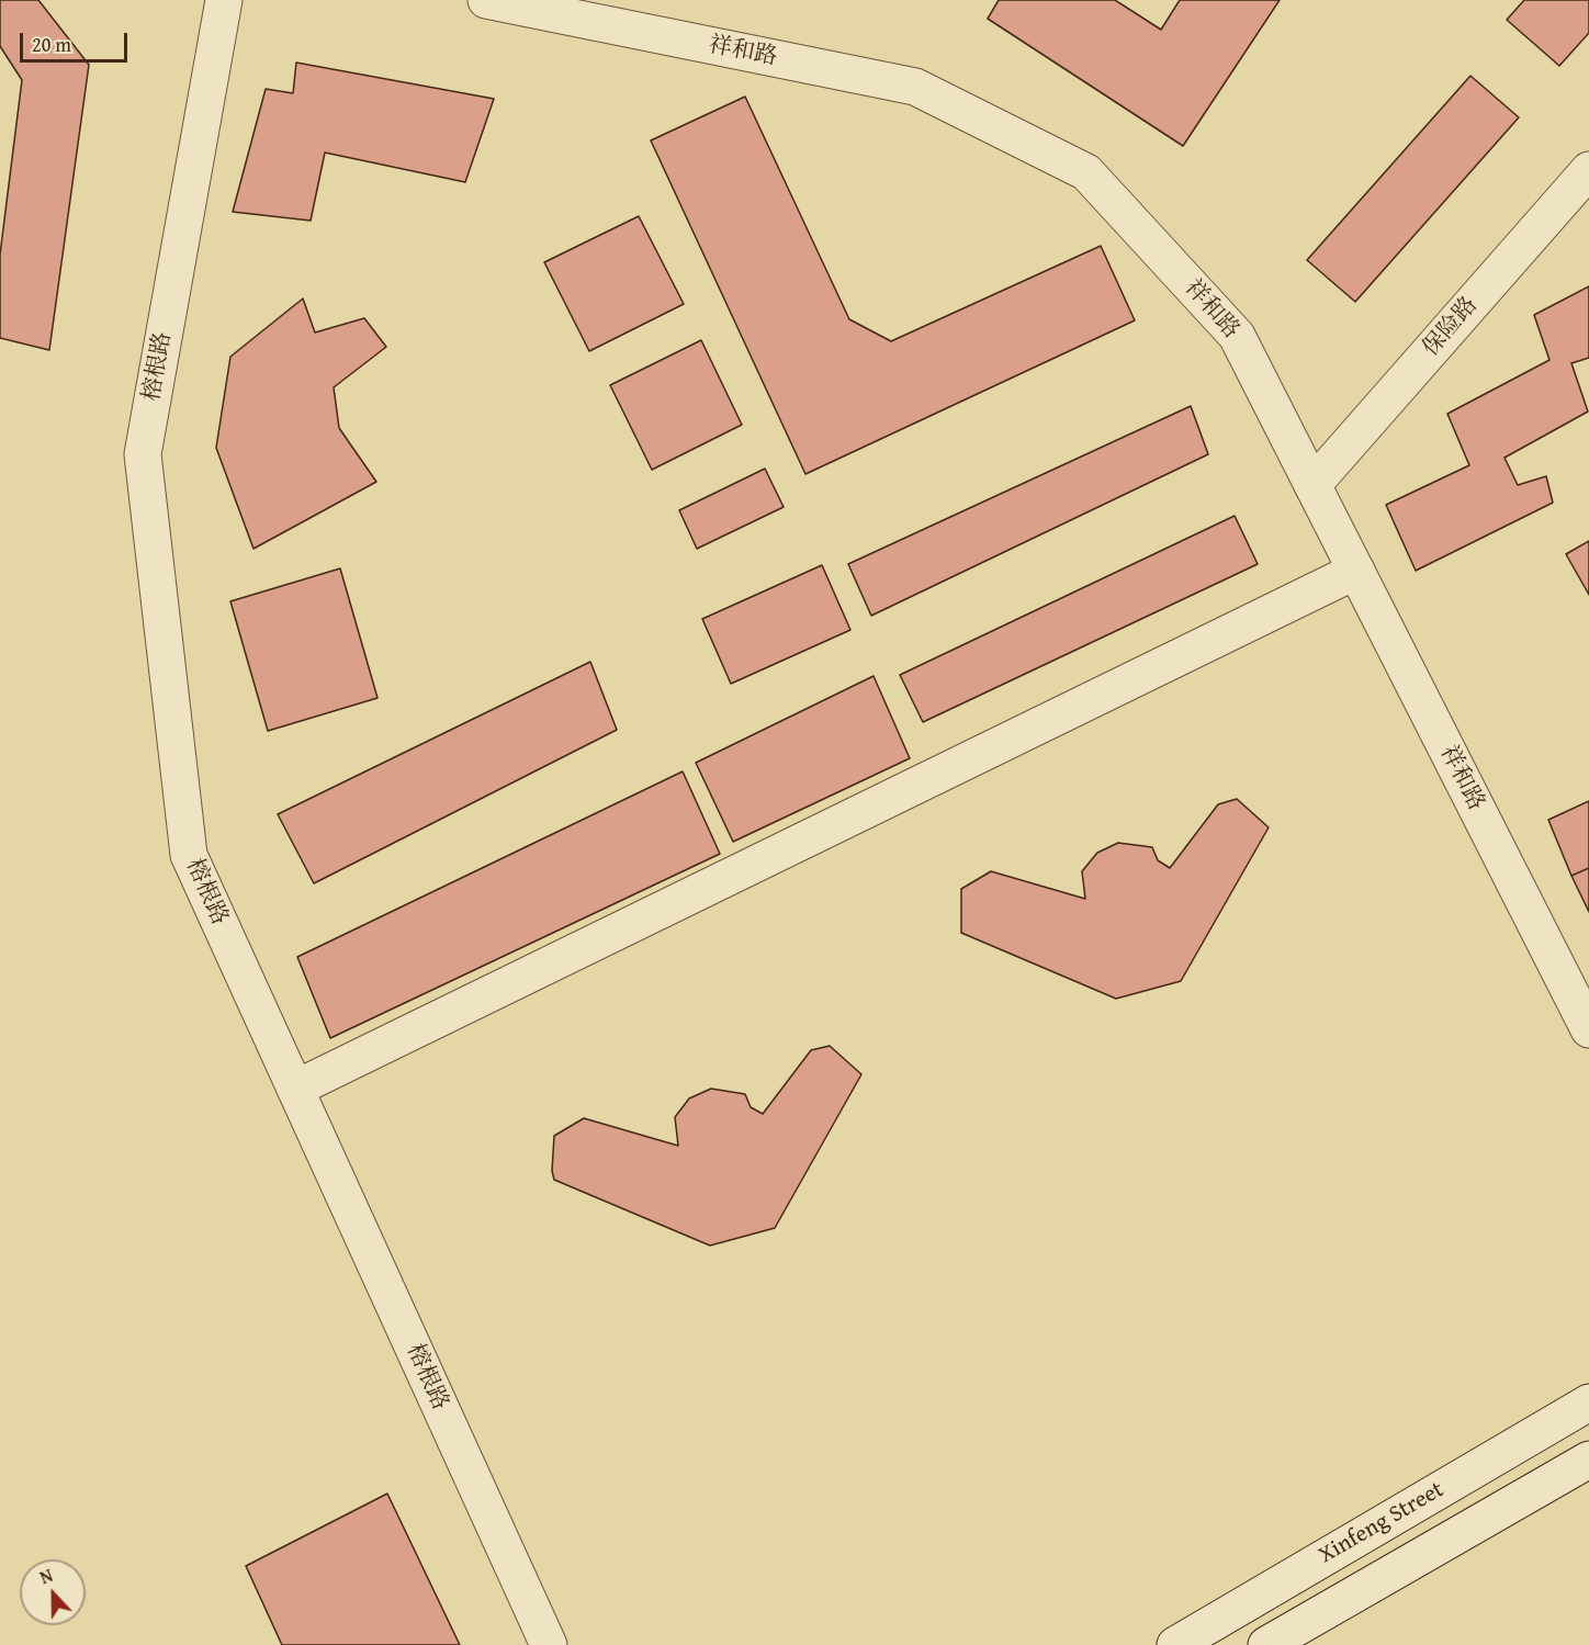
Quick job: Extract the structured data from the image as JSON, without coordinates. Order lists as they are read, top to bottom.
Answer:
{
  "streets": {
    "street": [
      "祥和路",
      "保险路",
      "榕根路",
      "Xinfeng Street"
    ]
  },
  "crossings": [
    ["祥和路", "保险路"]
  ],
  "scale_bar": "20 m",
  "north": "top"
}
